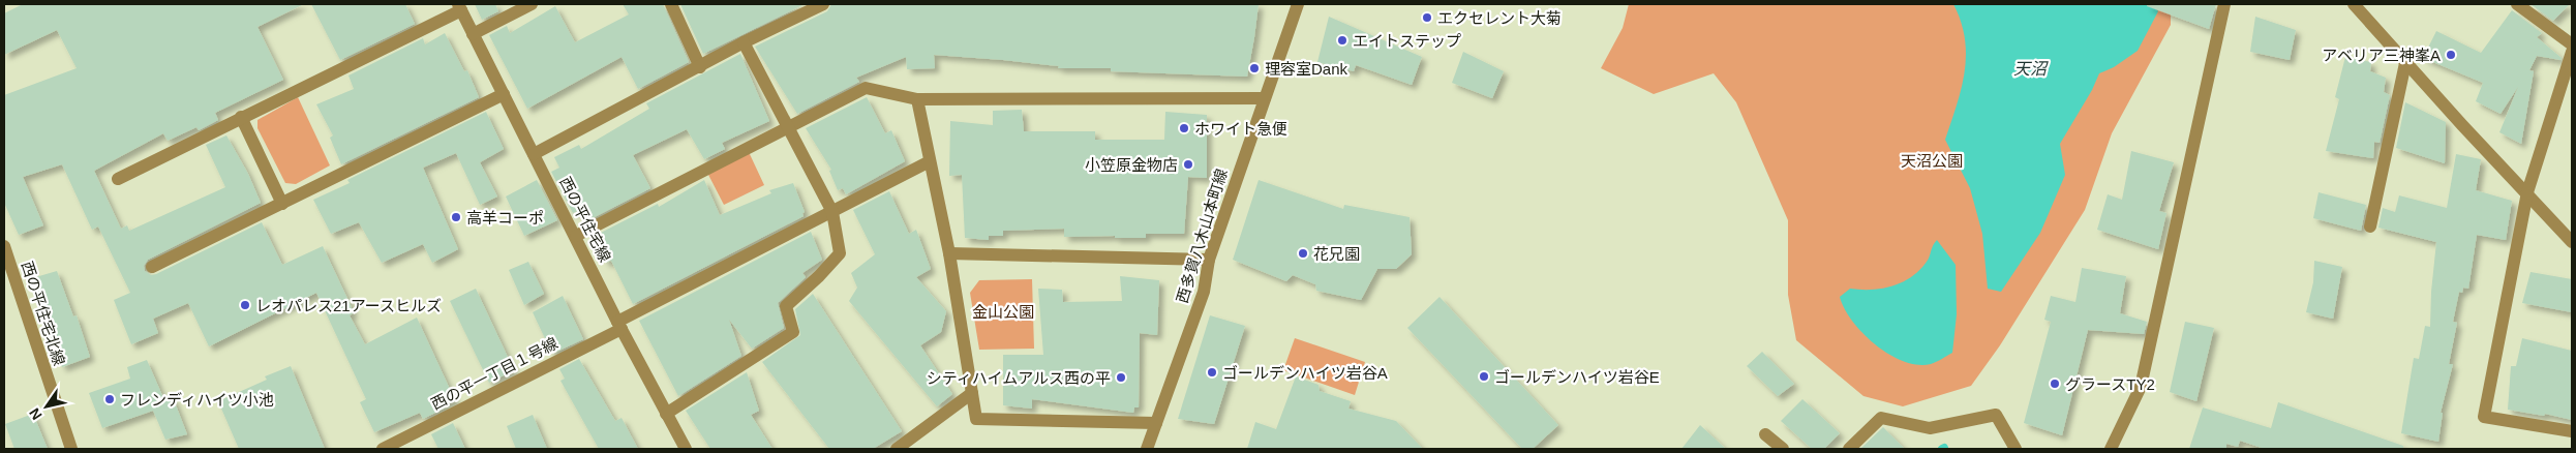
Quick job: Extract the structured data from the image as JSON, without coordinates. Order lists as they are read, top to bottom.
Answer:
{
  "streets": {
    "street": [
      "西の平住宅線",
      "西多賀八木山本町線",
      "西の平住宅北線",
      "西の平一丁目１号線"
    ]
  },
  "crossings": [
    ["西の平住宅線", "西の平一丁目１号線"]
  ],
  "water": ["天沼"],
  "parks": ["天沼公園", "金山公園"],
  "places": [
    "エクセレント大菊",
    "エイトステップ",
    "アベリア三神峯A",
    "理容室Dank",
    "ホワイト急便",
    "小笠原金物店",
    "高羊コーポ",
    "花兄園",
    "レオパレス21アースヒルズ",
    "ゴールデンハイツ岩谷A",
    "ゴールデンハイツ岩谷E",
    "シティハイムアルス西の平",
    "グラースTY2",
    "フレンディハイツ小池"
  ],
  "north": "bottom left"
}
